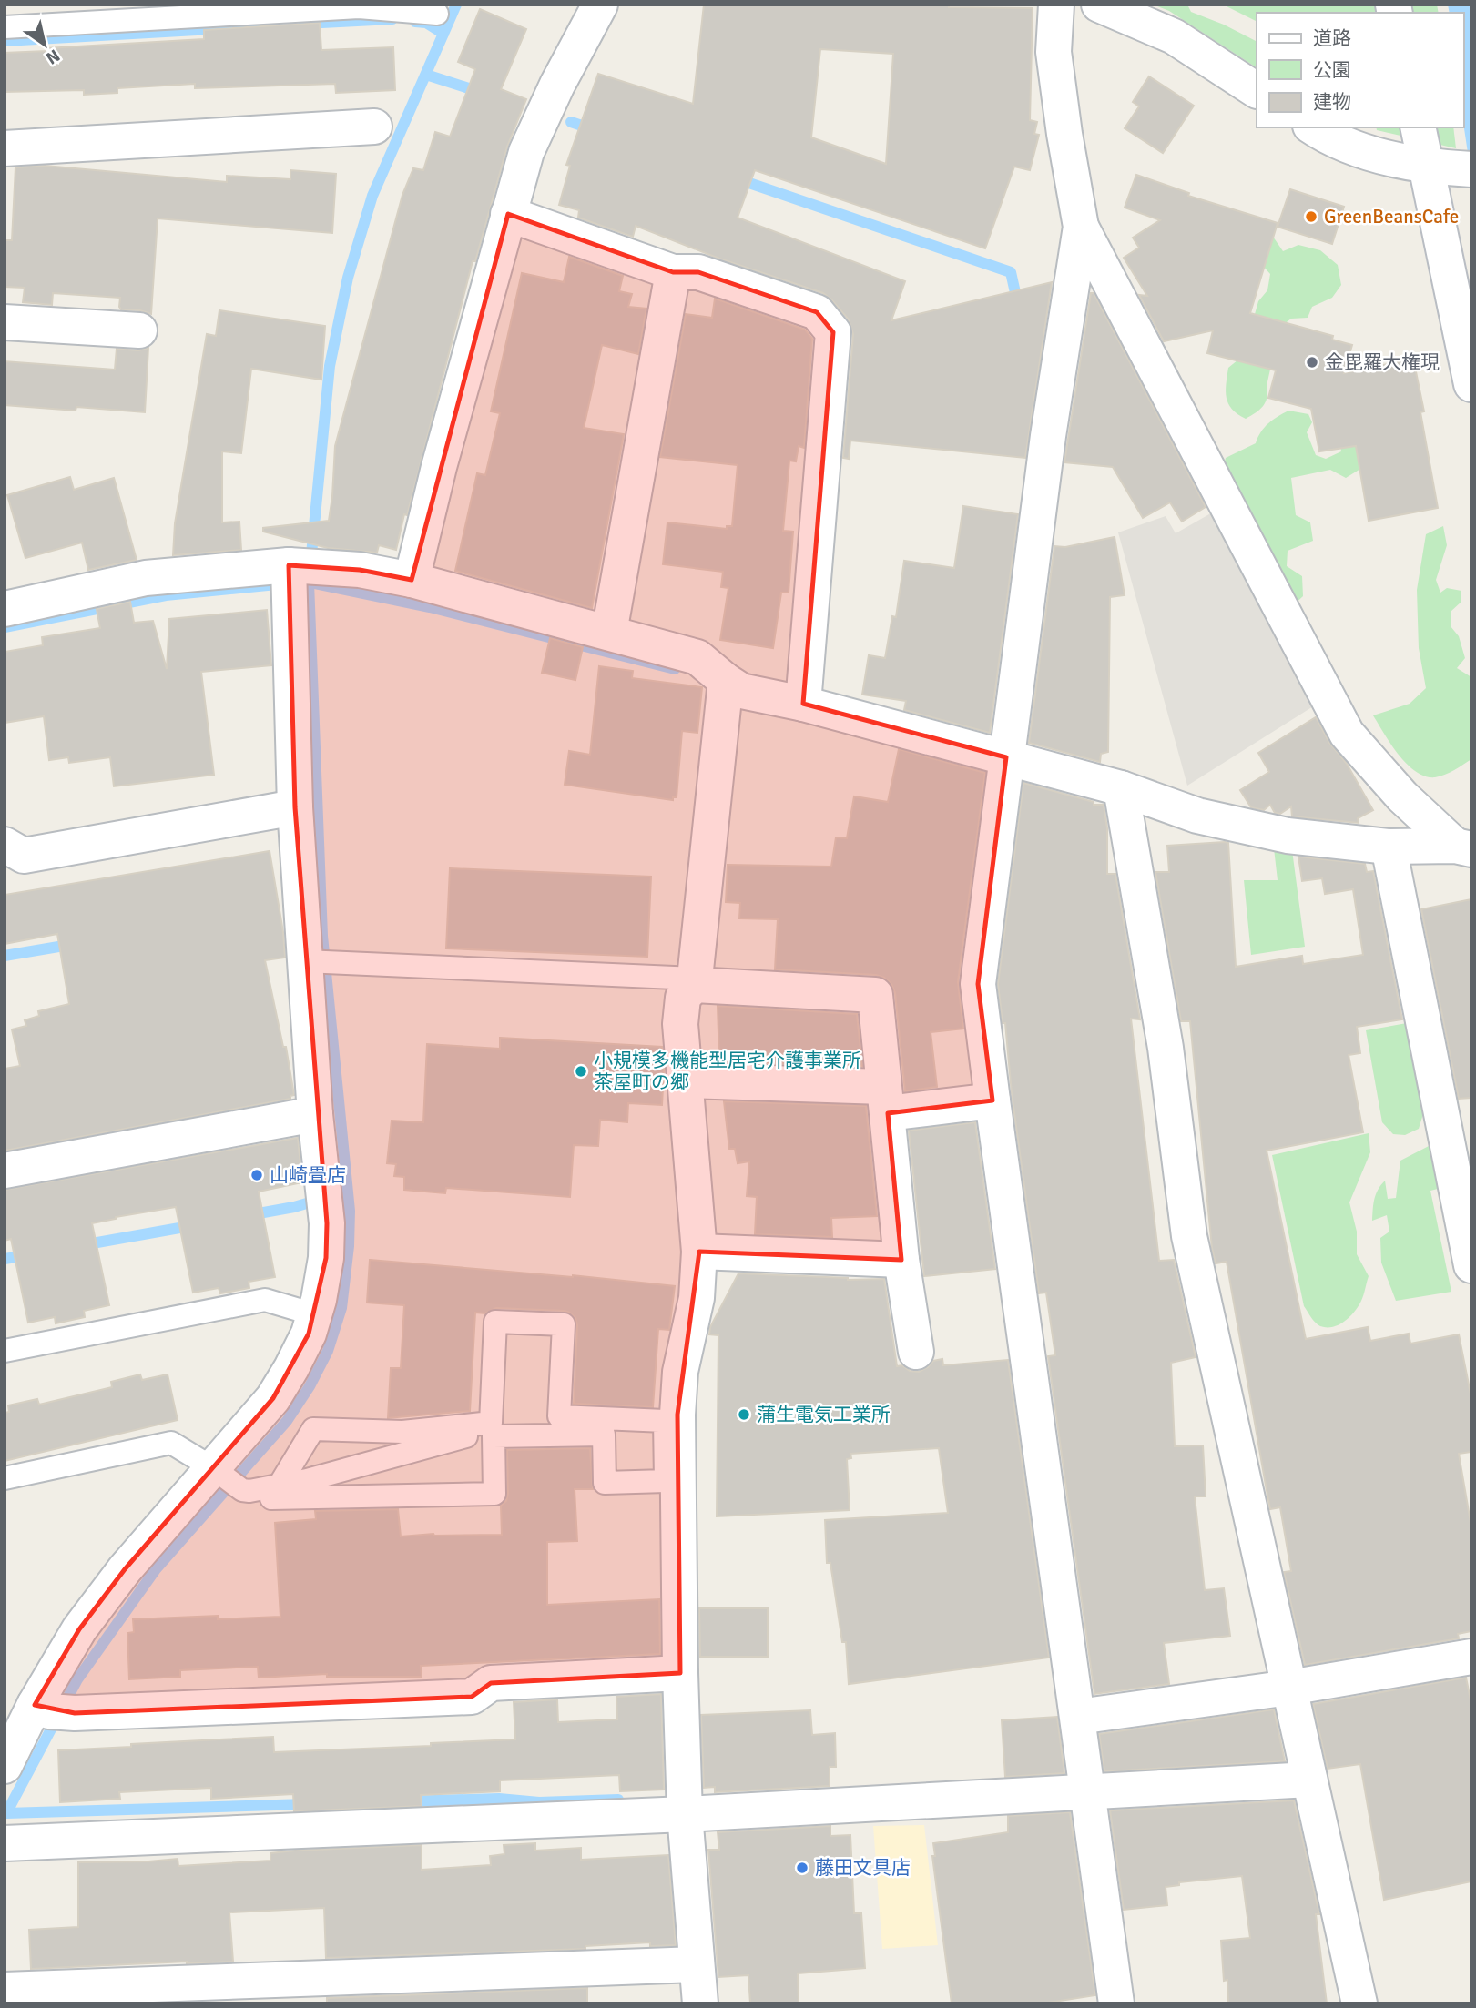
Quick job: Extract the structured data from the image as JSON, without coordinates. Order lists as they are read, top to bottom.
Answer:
{
  "places": [
    "GreenBeansCafe",
    "金毘羅大権現",
    "小規模多機能型居宅介護事業所 茶屋町の郷",
    "山崎畳店",
    "蒲生電気工業所",
    "藤田文具店"
  ],
  "legend": ["道路", "公園", "建物"],
  "north": "bottom right"
}
